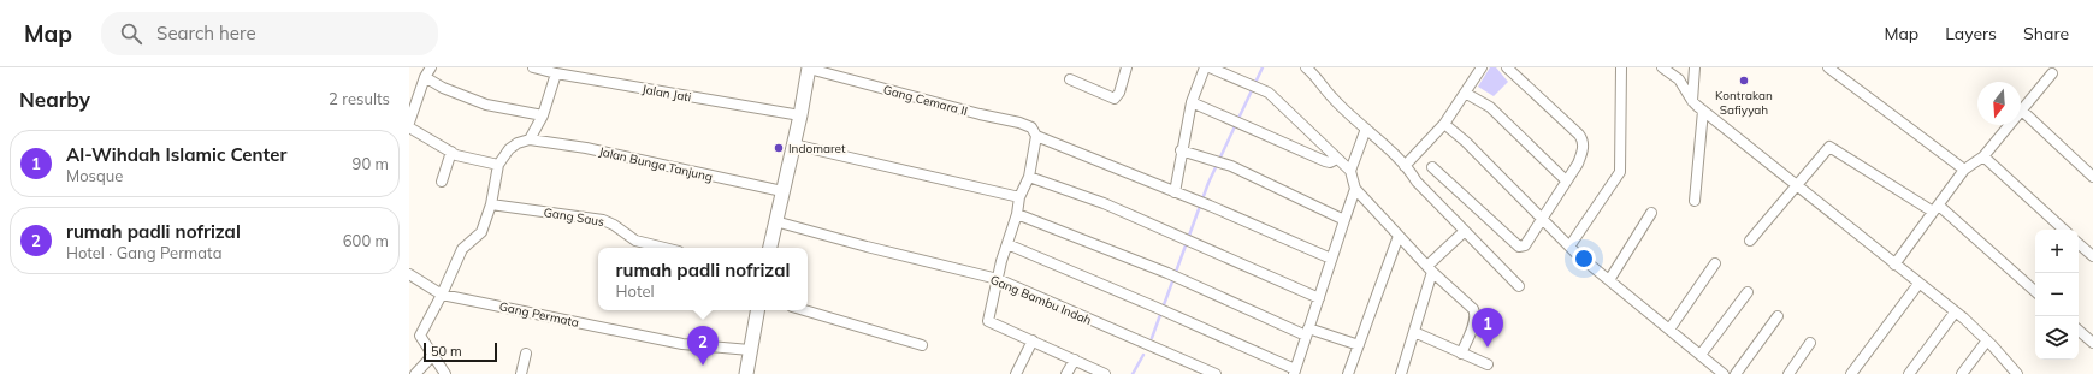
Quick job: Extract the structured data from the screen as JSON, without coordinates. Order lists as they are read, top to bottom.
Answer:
{
  "streets": {
    "street": [
      "Jalan Jati",
      "Gang Cemara II",
      "Jalan Bunga Tanjung",
      "Gang Saus",
      "Gang Bambu Indah",
      "Gang Permata"
    ]
  },
  "places": ["Kontrakan Safiyyah", "Indomaret"],
  "scale_bar": "50 m",
  "north": "bottom",
  "page": {
    "header": "Map",
    "search": "Search here",
    "nav": ["Map", "Layers", "Share"],
    "heading": ["Nearby", "2 results"],
    "list": [
      {
        "mark": "1",
        "name": "Al-Wihdah Islamic Center",
        "note": "Mosque",
        "value": "90 m"
      },
      {
        "mark": "2",
        "name": "rumah padli nofrizal",
        "note": "Hotel · Gang Permata",
        "value": "600 m"
      }
    ],
    "map_buttons": ["+", "−"],
    "popup": ["rumah padli nofrizal", "Hotel"],
    "pins": ["1", "2"],
    "scale": "50 m"
  }
}
